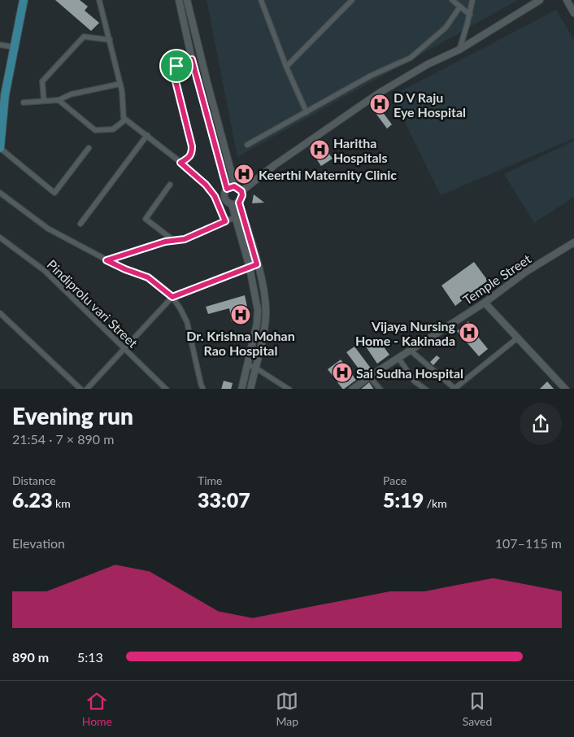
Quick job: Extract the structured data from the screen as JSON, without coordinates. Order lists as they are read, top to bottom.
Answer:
{
  "streets": {
    "street": ["Temple Street", "Pindiprolu vari Street"]
  },
  "places": {
    "hospital": [
      "D V Raju Eye Hospital",
      "Haritha Hospitals",
      "Keerthi Maternity Clinic",
      "Dr. Krishna Mohan Rao Hospital",
      "Vijaya Nursing Home - Kakinada",
      "Sai Sudha Hospital"
    ]
  },
  "page": {
    "heading": ["Evening run", "21:54 · 7 × 890 m"],
    "stats": [
      ["Distance", "6.23 km"],
      ["Time", "33:07"],
      ["Pace", "5:19 /km"]
    ],
    "chart": ["Elevation", "107–115 m"],
    "list": [
      {
        "name": "890 m",
        "note": "5:13"
      }
    ],
    "tabs": ["Home", "Map", "Saved"]
  }
}
